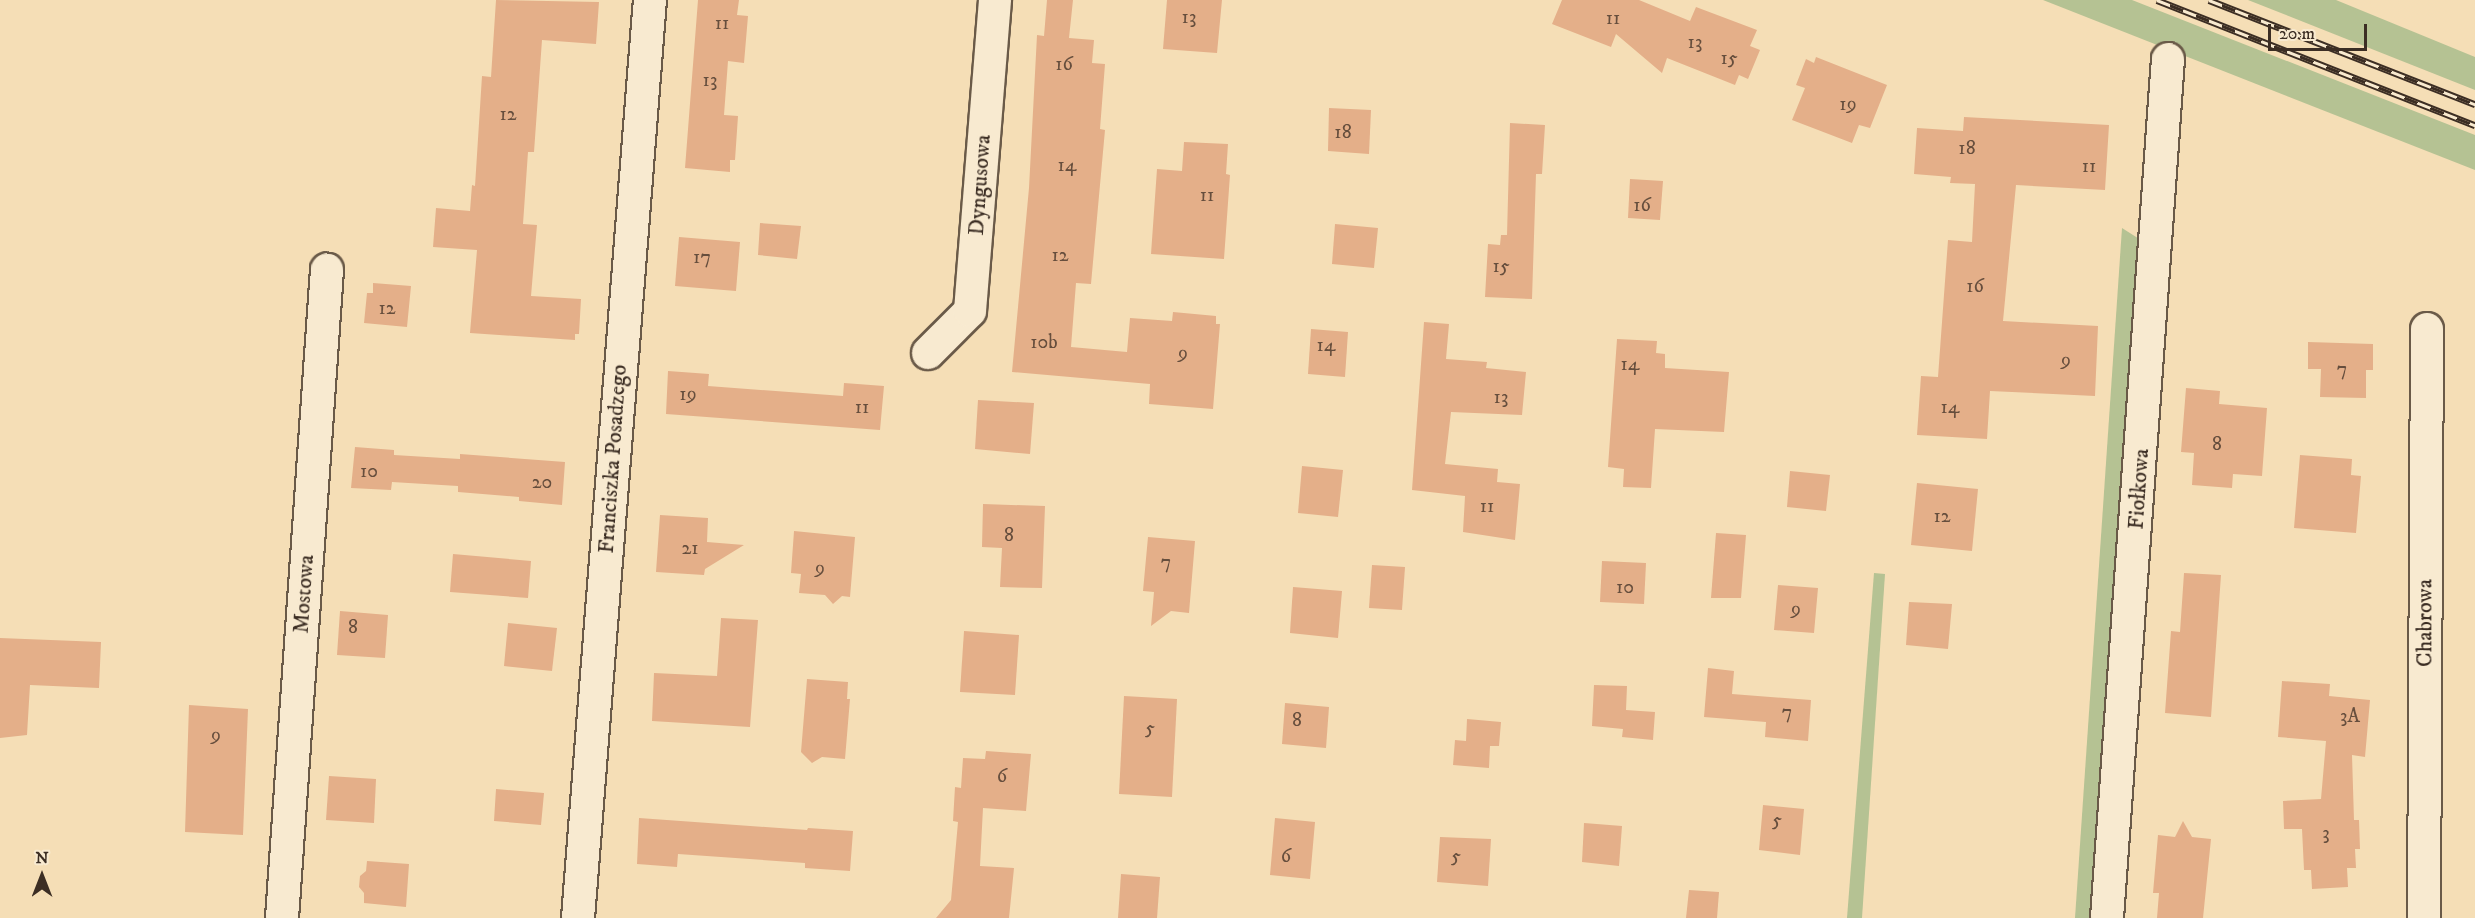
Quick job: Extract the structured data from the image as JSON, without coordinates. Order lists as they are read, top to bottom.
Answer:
{
  "streets": {
    "street": [
      "Dyngusowa",
      "Franciszka Posadzego",
      "Fiołkowa",
      "Mostowa",
      "Chabrowa"
    ]
  },
  "house_numbers": [
    "13",
    "11",
    "11",
    "13",
    "15",
    "16",
    "13",
    "19",
    "12",
    "18",
    "18",
    "14",
    "11",
    "11",
    "16",
    "12",
    "17",
    "15",
    "16",
    "12",
    "10b",
    "14",
    "9",
    "9",
    "14",
    "7",
    "19",
    "13",
    "11",
    "14",
    "8",
    "10",
    "20",
    "11",
    "12",
    "8",
    "21",
    "7",
    "9",
    "10",
    "9",
    "8",
    "7",
    "3A",
    "8",
    "5",
    "9",
    "6",
    "5",
    "3",
    "6",
    "5"
  ],
  "scale_bar": "20 m",
  "north": "top"
}
